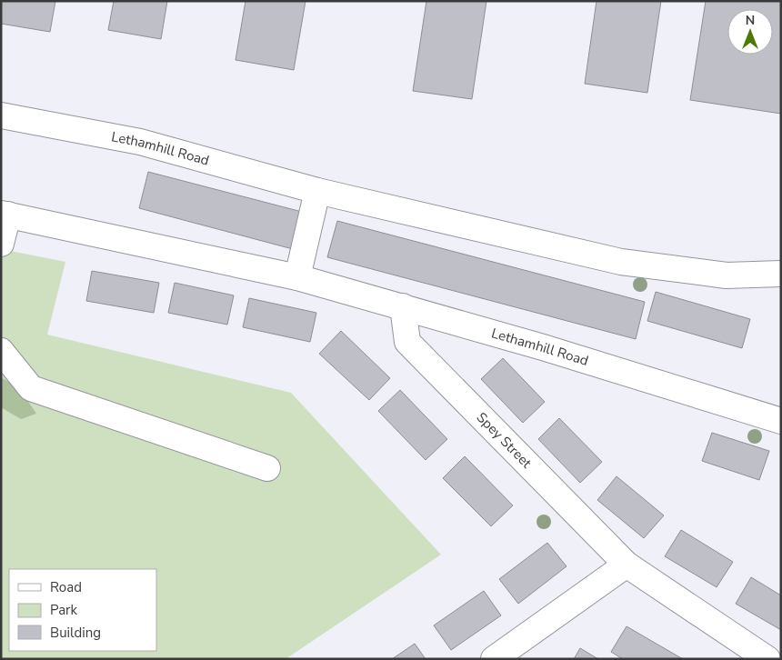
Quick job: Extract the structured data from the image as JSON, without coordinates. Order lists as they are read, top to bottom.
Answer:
{
  "streets": {
    "street": ["Lethamhill Road", "Spey Street"]
  },
  "crossings": [
    ["Lethamhill Road", "Spey Street"]
  ],
  "legend": ["Road", "Park", "Building"],
  "north": "top"
}
